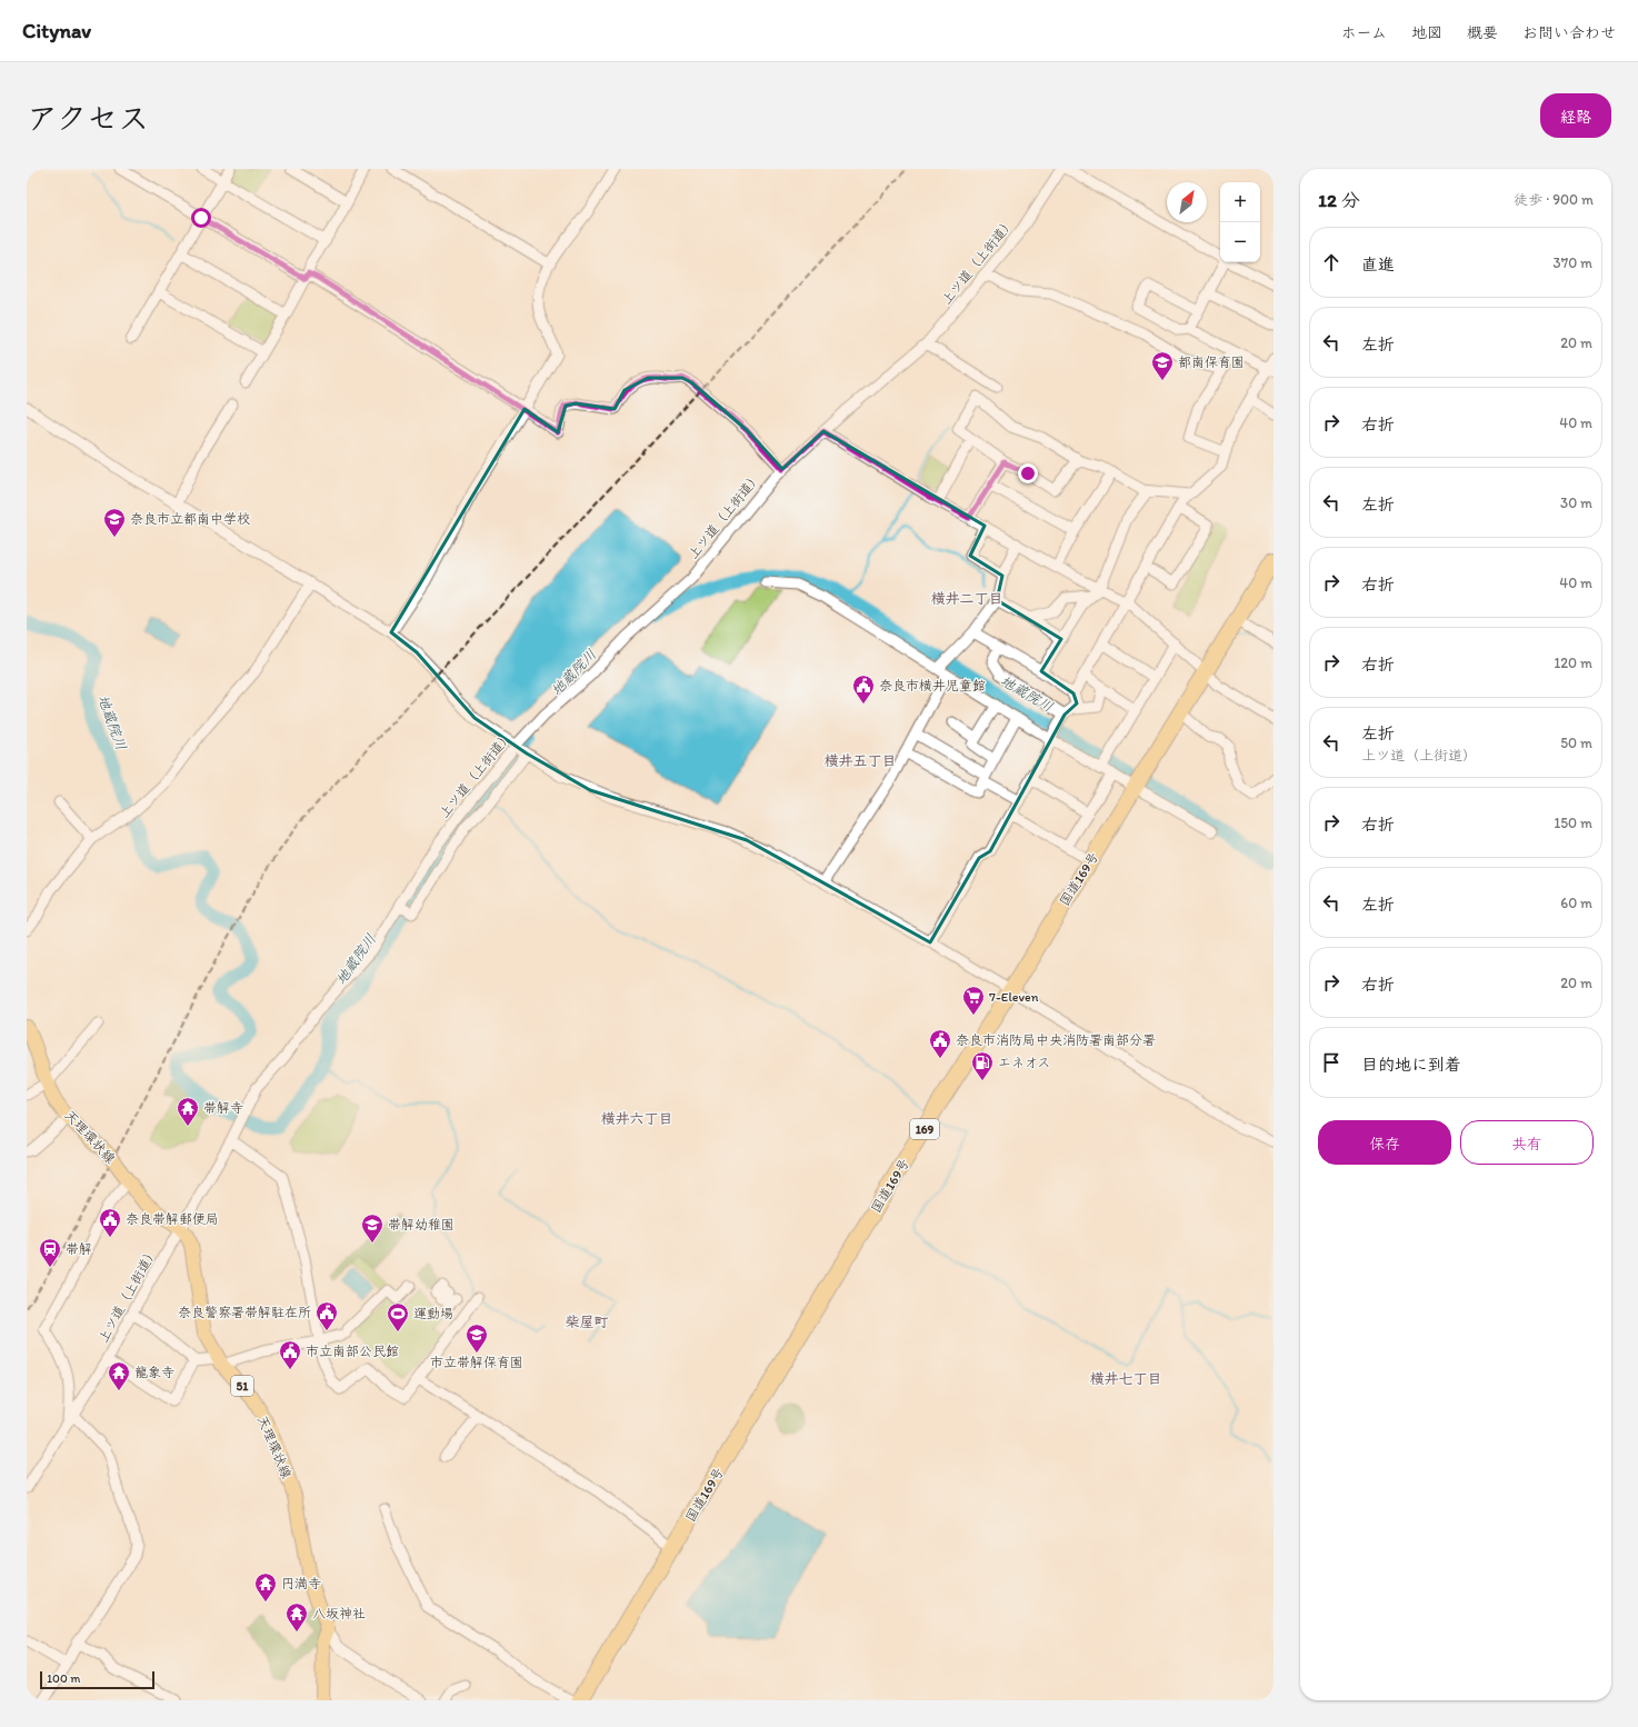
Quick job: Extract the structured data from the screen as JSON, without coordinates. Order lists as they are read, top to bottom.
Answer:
{
  "streets": {
    "highway": ["国道169号", "169"],
    "main road": ["天理環状線", "51"],
    "street": ["上ツ道（上街道）"]
  },
  "crossings": [
    ["上ツ道（上街道）", "天理環状線"]
  ],
  "districts": [
    "横井二丁目",
    "横井五丁目",
    "横井六丁目",
    "柴屋町",
    "横井七丁目"
  ],
  "water": ["地蔵院川"],
  "places": {
    "school or university": [
      "都南保育園",
      "奈良市立都南中学校",
      "帯解幼稚園",
      "市立帯解保育園"
    ],
    "public building": [
      "奈良市横井児童館",
      "奈良市消防局中央消防署南部分署",
      "奈良帯解郵便局",
      "奈良警察署帯解駐在所",
      "市立南部公民館"
    ],
    "supermarket": ["7-Eleven"],
    "fuel station": ["エネオス"],
    "temple": [
      "帯解寺",
      "龍象寺",
      "円満寺",
      "八坂神社"
    ],
    "station": ["帯解"],
    "sports": ["運動場"]
  },
  "scale_bar": "100 m",
  "north": "top right",
  "page": {
    "header": "Citynav",
    "nav": [
      "ホーム",
      "地図",
      "概要",
      "お問い合わせ"
    ],
    "title": "アクセス",
    "buttons": [
      "経路",
      ["保存", "共有"]
    ],
    "heading": ["12 分", "徒歩 · 900 m"],
    "map_buttons": ["+", "−"],
    "list": [
      ["直進", "370 m"],
      ["左折", "20 m"],
      ["右折", "40 m"],
      ["左折", "30 m"],
      ["右折", "40 m"],
      ["右折", "120 m"],
      ["左折", "上ツ道（上街道）", "50 m"],
      ["右折", "150 m"],
      ["左折", "60 m"],
      ["右折", "20 m"],
      "目的地に到着"
    ],
    "scale": "100 m"
  }
}
